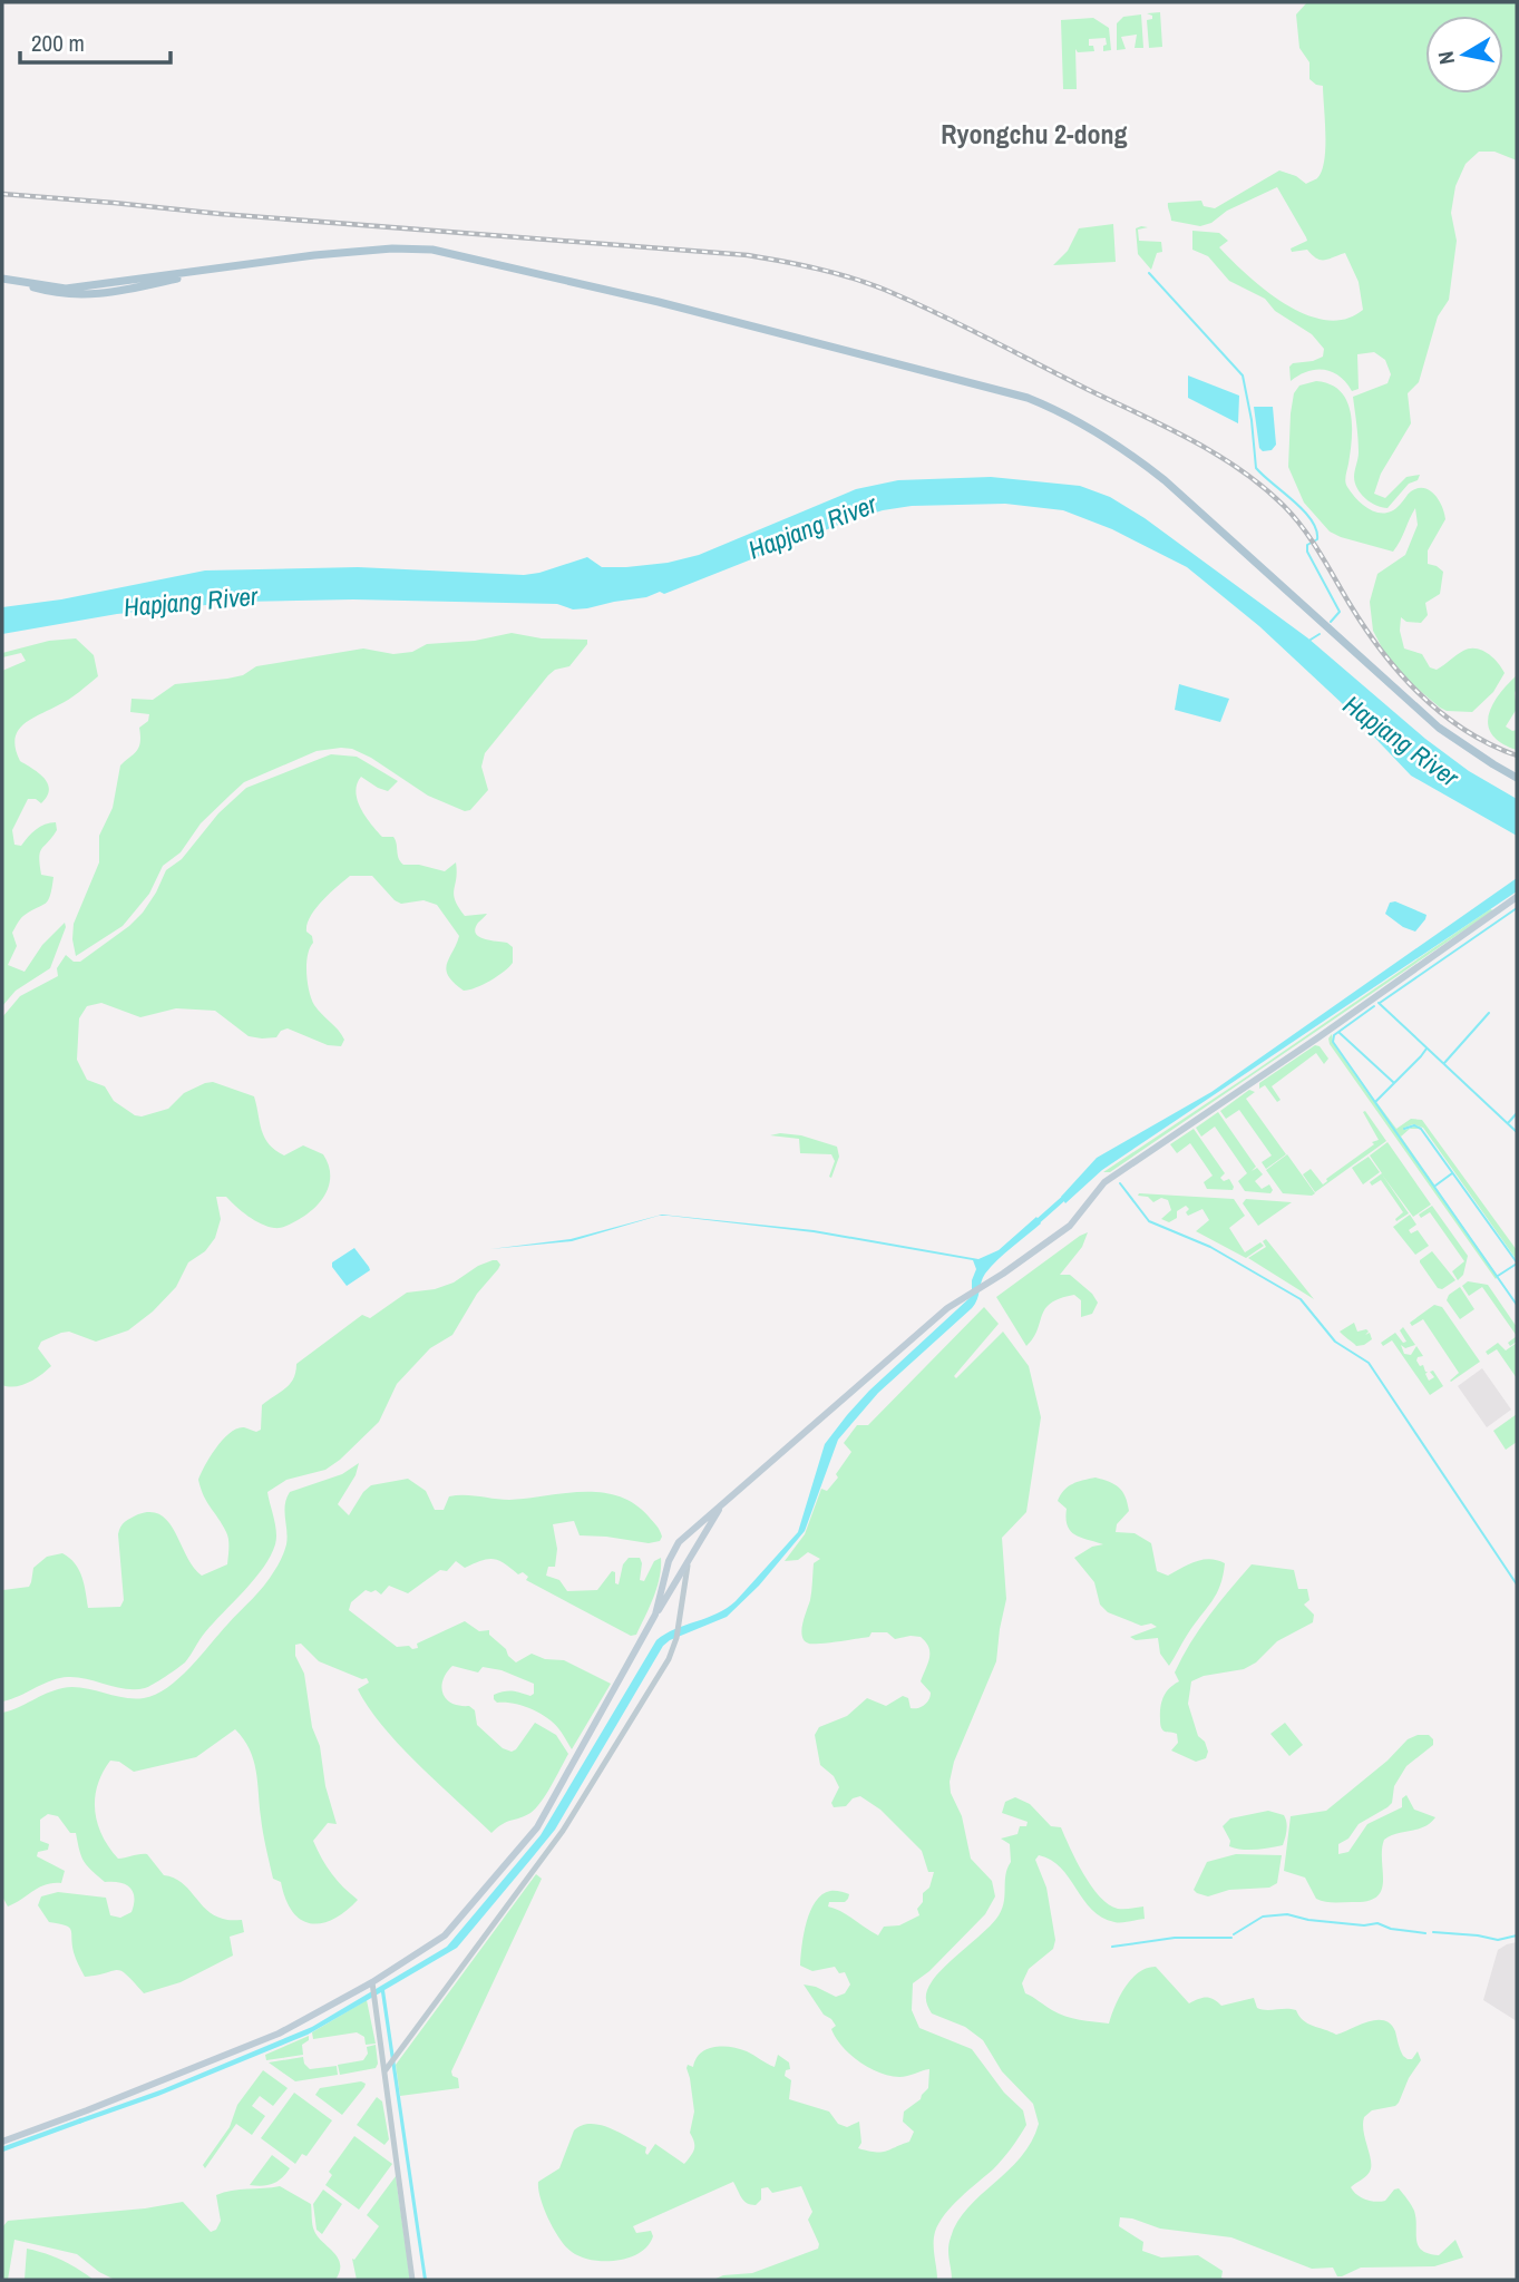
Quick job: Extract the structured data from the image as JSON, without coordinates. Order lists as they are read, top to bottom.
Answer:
{
  "districts": ["Ryongchu 2-dong"],
  "water": ["Hapjang River"],
  "scale_bar": "200 m",
  "north": "left"
}
